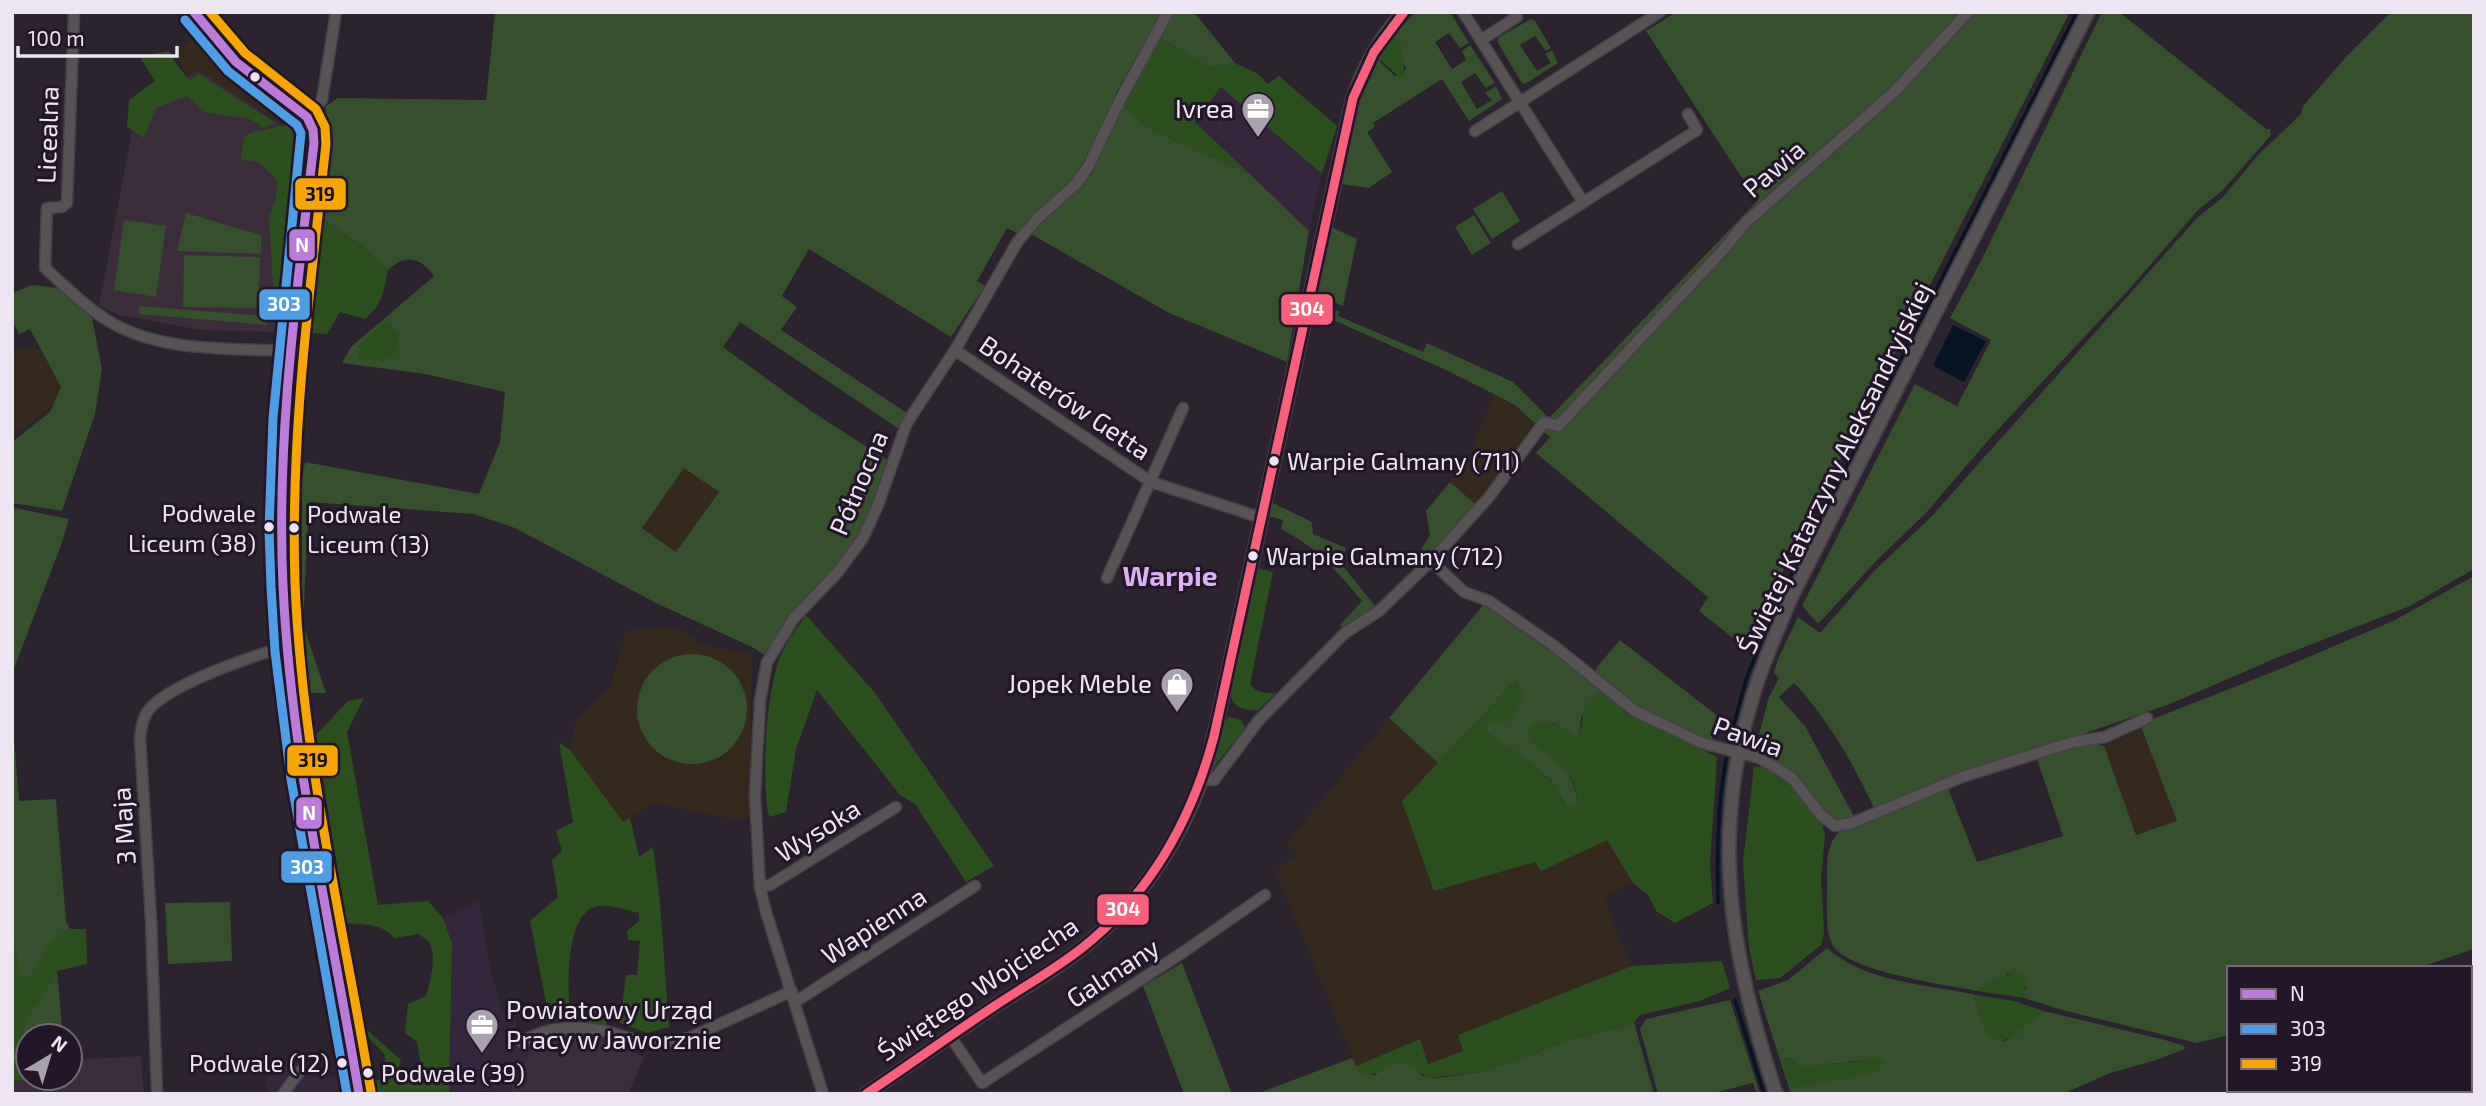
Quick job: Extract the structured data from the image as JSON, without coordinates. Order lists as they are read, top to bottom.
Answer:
{
  "streets": {
    "street": [
      "Licealna",
      "Pawia",
      "Bohaterów Getta",
      "Świętej Katarzyny Aleksandryjskiej",
      "Północna",
      "3 Maja",
      "Wysoka",
      "Wapienna",
      "Galmany",
      "Świętego Wojciecha"
    ]
  },
  "crossings": [
    ["Pawia", "Świętej Katarzyny Aleksandryjskiej"],
    ["Bohaterów Getta", "Północna"],
    ["Bohaterów Getta", "Świętego Wojciecha"],
    ["Północna", "Wysoka"],
    ["Północna", "Wapienna"]
  ],
  "districts": ["Warpie"],
  "places": {
    "office": ["Ivrea", "Powiatowy Urząd Pracy w Jaworznie"],
    "other": [
      "Warpie Galmany (711)",
      "Podwale Liceum (38)",
      "Podwale Liceum (13)",
      "Warpie Galmany (712)",
      "Podwale (12)",
      "Podwale (39)"
    ],
    "shop": ["Jopek Meble"]
  },
  "lines": [
    "transit line N",
    "transit line 319",
    "transit line 304",
    "transit line 303"
  ],
  "legend": ["N", "303", "319"],
  "scale_bar": "100 m",
  "north": "top right"
}
